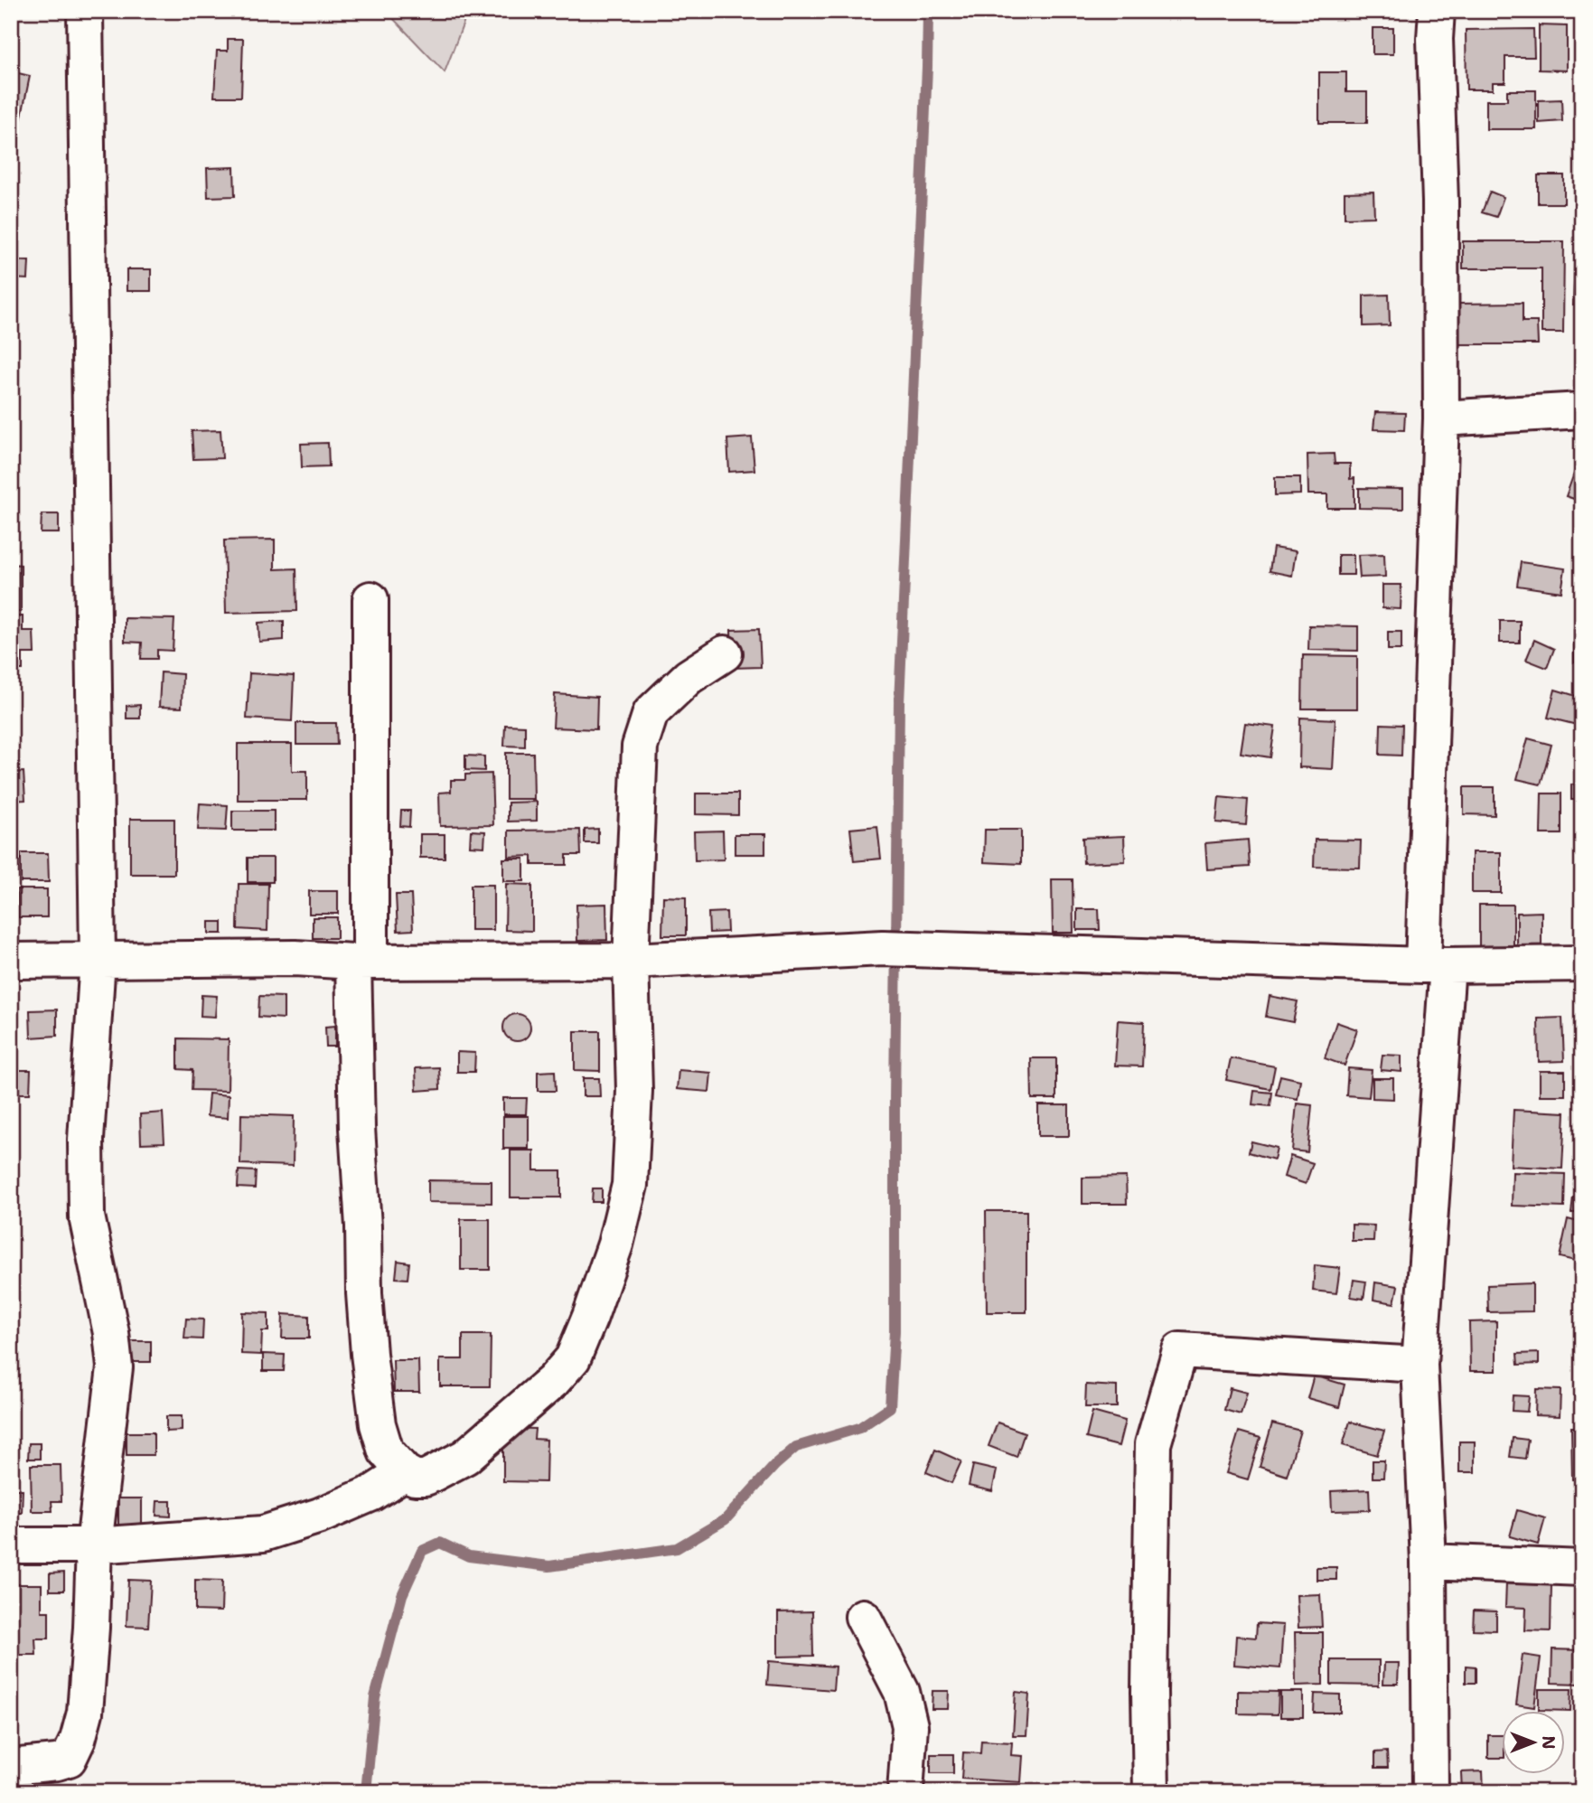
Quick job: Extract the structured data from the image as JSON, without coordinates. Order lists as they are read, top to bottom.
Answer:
{
  "north": "right"
}
